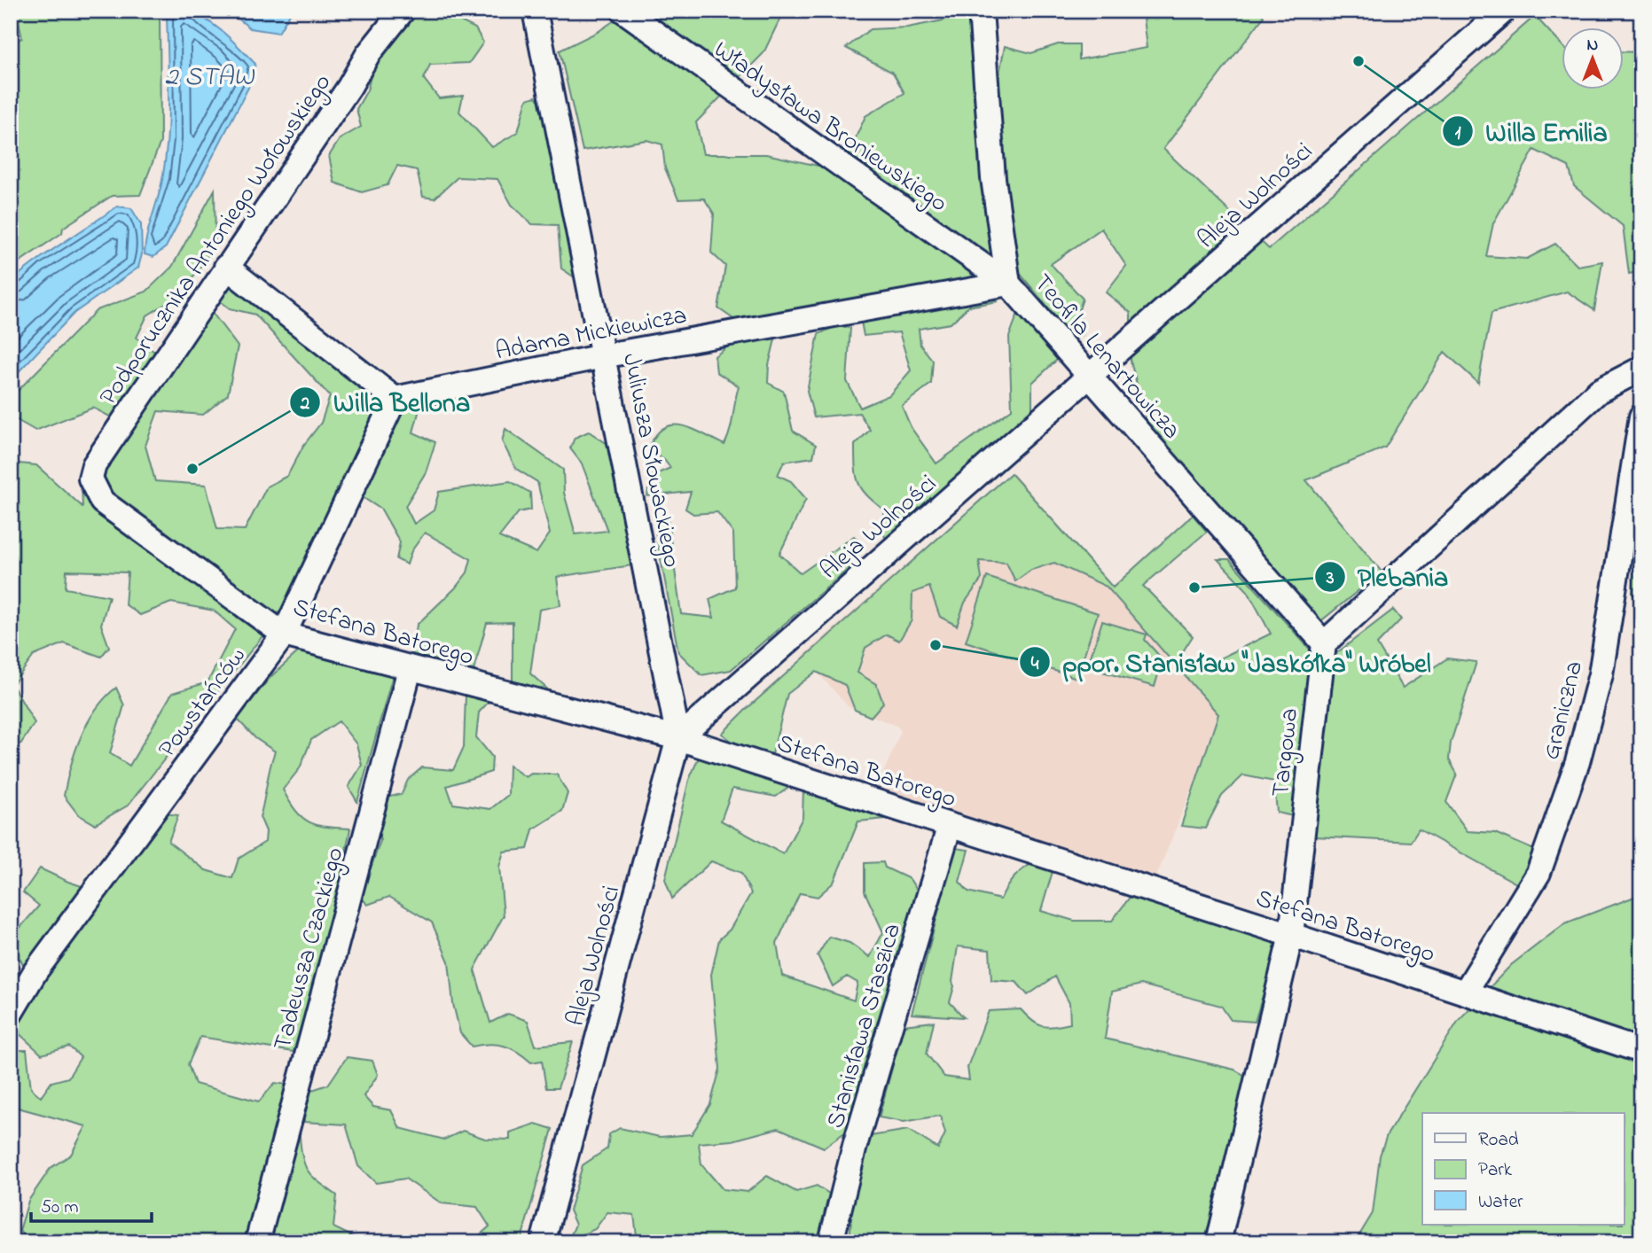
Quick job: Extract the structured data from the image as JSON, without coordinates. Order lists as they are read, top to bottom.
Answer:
{
  "streets": {
    "street": [
      "Władysława Broniewskiego",
      "Aleja Wolności",
      "Podporucznika Antoniego Wołowskiego",
      "Adama Mickiewicza",
      "Teofila Lenartowicza",
      "Juliusza Słowackiego",
      "Stefana Batorego",
      "Powstańców",
      "Graniczna",
      "Targowa",
      "Tadeusza Czackiego",
      "Stanisława Staszica"
    ]
  },
  "crossings": [
    ["Władysława Broniewskiego", "Adama Mickiewicza"],
    ["Władysława Broniewskiego", "Teofila Lenartowicza"],
    ["Aleja Wolności", "Teofila Lenartowicza"],
    ["Aleja Wolności", "Juliusza Słowackiego"],
    ["Aleja Wolności", "Stefana Batorego"],
    ["Podporucznika Antoniego Wołowskiego", "Stefana Batorego"],
    ["Adama Mickiewicza", "Teofila Lenartowicza"],
    ["Adama Mickiewicza", "Juliusza Słowackiego"],
    ["Adama Mickiewicza", "Powstańców"],
    ["Teofila Lenartowicza", "Targowa"],
    ["Juliusza Słowackiego", "Stefana Batorego"],
    ["Stefana Batorego", "Powstańców"],
    ["Stefana Batorego", "Graniczna"],
    ["Stefana Batorego", "Targowa"],
    ["Stefana Batorego", "Tadeusza Czackiego"],
    ["Stefana Batorego", "Stanisława Staszica"]
  ],
  "water": ["2 STAW"],
  "places": [
    "Willa Emilia",
    "Willa Bellona",
    "Plebania",
    "ppor. Stanisław \"Jaskółka\" Wróbel"
  ],
  "legend": ["Road", "Park", "Water"],
  "scale_bar": "50 m",
  "north": "top"
}
